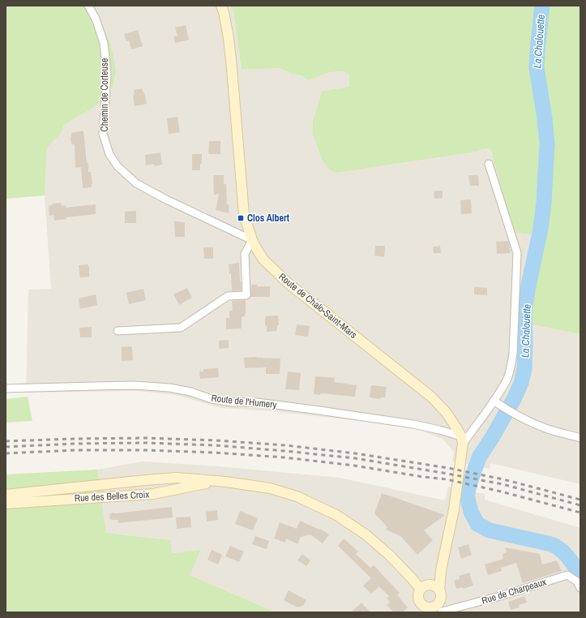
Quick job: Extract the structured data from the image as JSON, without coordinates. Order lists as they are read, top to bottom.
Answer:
{
  "streets": {
    "main road": ["Route de Chalo-Saint-Mars", "Rue des Belles Croix"],
    "street": ["Chemin de Corteuse", "Route de l'Humery", "Rue de Charpeaux"]
  },
  "crossings": [
    ["Chemin de Corteuse", "Route de Chalo-Saint-Mars"],
    ["Route de Chalo-Saint-Mars", "Route de l'Humery"],
    ["Rue des Belles Croix", "Rue de Charpeaux"]
  ],
  "water": ["La Chalouette"],
  "places": {
    "transit": ["Clos Albert"]
  }
}
